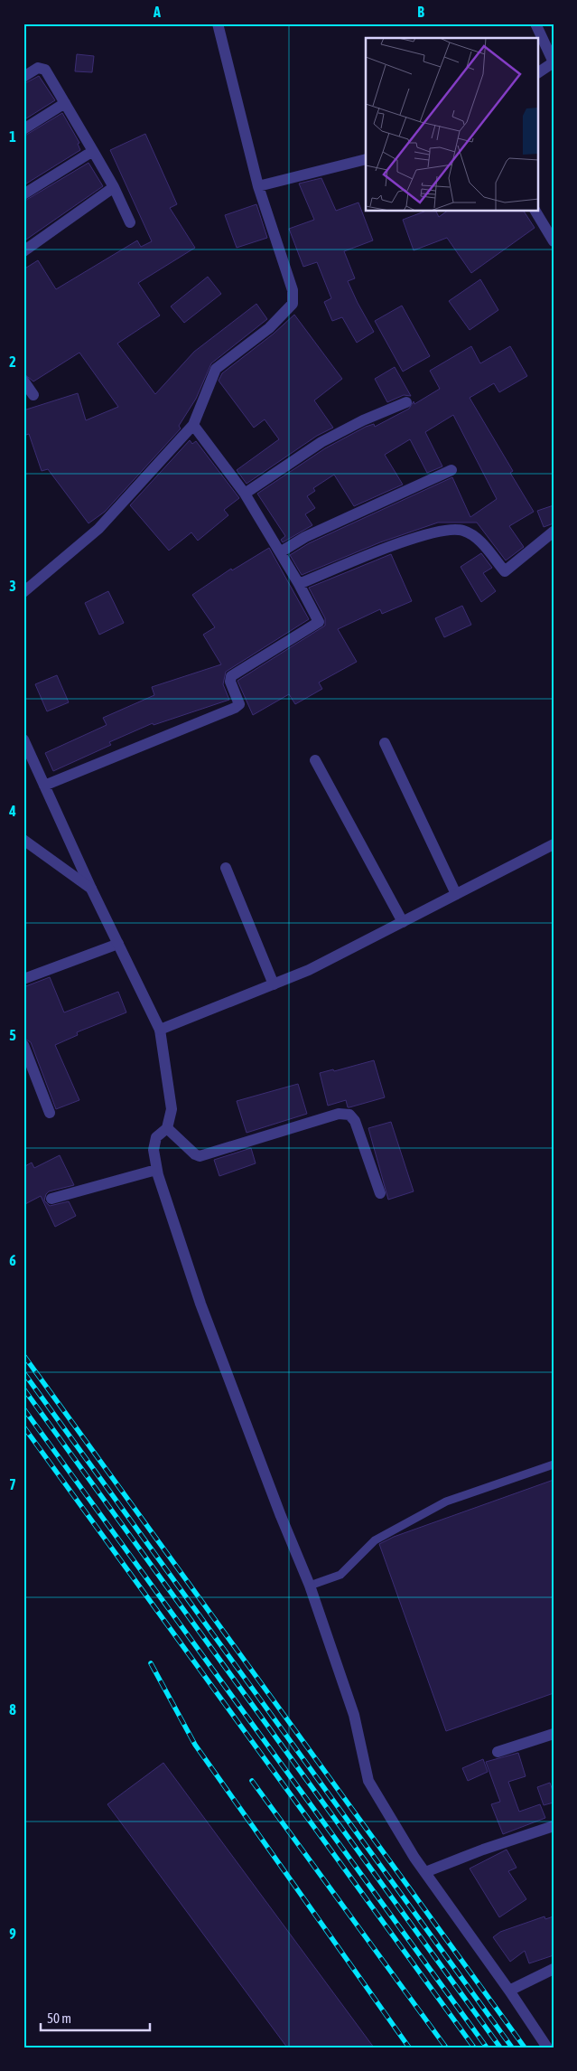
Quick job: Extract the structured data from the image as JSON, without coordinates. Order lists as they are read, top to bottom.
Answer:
{
  "scale_bar": "50 m",
  "grid": {
    "columns": ["A", "B"],
    "rows": [
      "1",
      "2",
      "3",
      "4",
      "5",
      "6",
      "7",
      "8",
      "9"
    ]
  }
}
